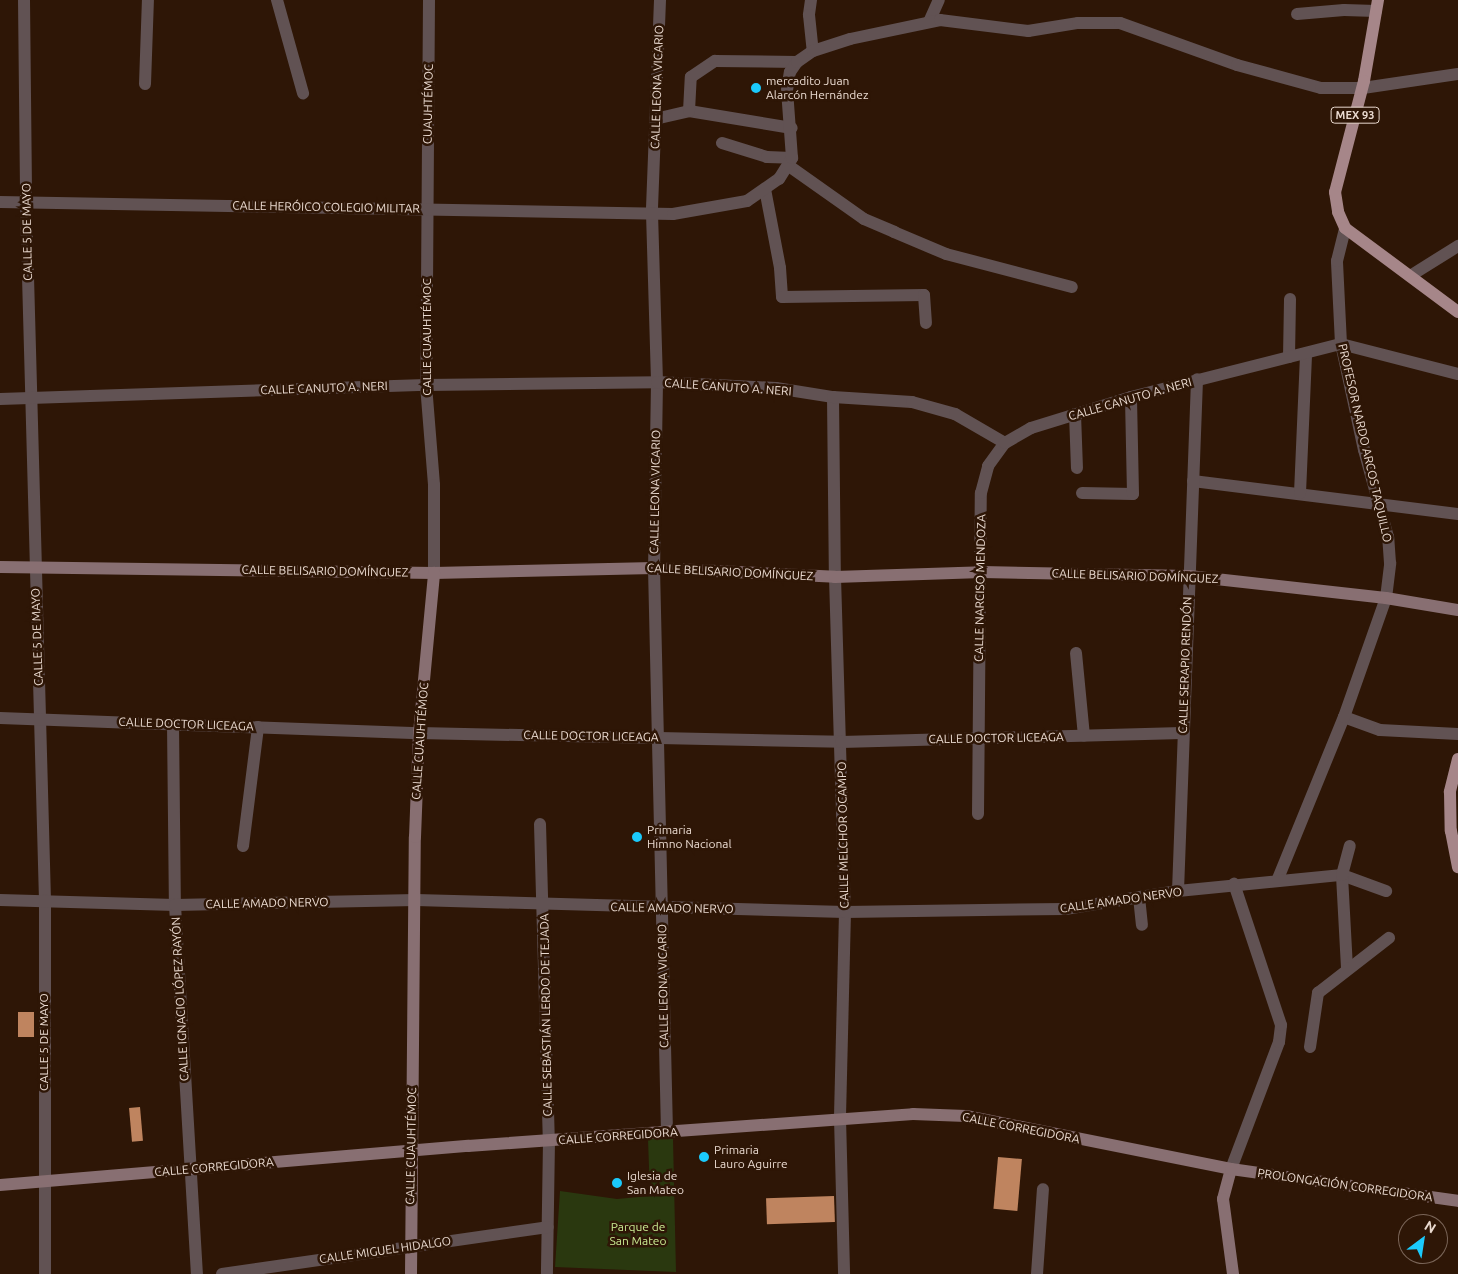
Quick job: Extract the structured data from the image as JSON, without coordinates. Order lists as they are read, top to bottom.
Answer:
{
  "streets": {
    "main road": ["MEX 93"],
    "street": [
      "CALLE LEONA VICARIO",
      "CUAUHTÉMOC",
      "CALLE HERÓICO COLEGIO MILITAR",
      "CALLE 5 DE MAYO",
      "CALLE CUAUHTÉMOC",
      "CALLE CANUTO A. NERI",
      "PROFESOR NARDO ARCOS TAQUILLO",
      "CALLE BELISARIO DOMÍNGUEZ",
      "CALLE NARCISO MENDOZA",
      "CALLE SERAPIO RENDÓN",
      "CALLE DOCTOR LICEAGA",
      "CALLE MELCHOR OCAMPO",
      "CALLE AMADO NERVO",
      "CALLE IGNACIO LÓPEZ RAYÓN",
      "CALLE SEBASTIÁN LERDO DE TEJADA",
      "CALLE CORREGIDORA",
      "PROLONGACIÓN CORREGIDORA",
      "CALLE MIGUEL HIDALGO"
    ]
  },
  "crossings": [
    ["CALLE LEONA VICARIO", "CALLE HERÓICO COLEGIO MILITAR"],
    ["CALLE LEONA VICARIO", "CALLE CANUTO A. NERI"],
    ["CALLE LEONA VICARIO", "CALLE BELISARIO DOMÍNGUEZ"],
    ["CALLE LEONA VICARIO", "CALLE DOCTOR LICEAGA"],
    ["CALLE LEONA VICARIO", "CALLE AMADO NERVO"],
    ["CALLE LEONA VICARIO", "CALLE CORREGIDORA"],
    ["CUAUHTÉMOC", "CALLE HERÓICO COLEGIO MILITAR"],
    ["CUAUHTÉMOC", "CALLE CUAUHTÉMOC"],
    ["MEX 93", "PROFESOR NARDO ARCOS TAQUILLO"],
    ["CALLE HERÓICO COLEGIO MILITAR", "CALLE 5 DE MAYO"],
    ["CALLE HERÓICO COLEGIO MILITAR", "CALLE CUAUHTÉMOC"],
    ["CALLE 5 DE MAYO", "CALLE CANUTO A. NERI"],
    ["CALLE 5 DE MAYO", "CALLE BELISARIO DOMÍNGUEZ"],
    ["CALLE 5 DE MAYO", "CALLE DOCTOR LICEAGA"],
    ["CALLE 5 DE MAYO", "CALLE AMADO NERVO"],
    ["CALLE 5 DE MAYO", "CALLE CORREGIDORA"],
    ["CALLE CUAUHTÉMOC", "CALLE CANUTO A. NERI"],
    ["CALLE CUAUHTÉMOC", "CALLE BELISARIO DOMÍNGUEZ"],
    ["CALLE CUAUHTÉMOC", "CALLE DOCTOR LICEAGA"],
    ["CALLE CUAUHTÉMOC", "CALLE AMADO NERVO"],
    ["CALLE CUAUHTÉMOC", "CALLE CORREGIDORA"],
    ["CALLE CUAUHTÉMOC", "CALLE MIGUEL HIDALGO"],
    ["CALLE CANUTO A. NERI", "PROFESOR NARDO ARCOS TAQUILLO"],
    ["CALLE CANUTO A. NERI", "CALLE NARCISO MENDOZA"],
    ["CALLE CANUTO A. NERI", "CALLE SERAPIO RENDÓN"],
    ["CALLE CANUTO A. NERI", "CALLE MELCHOR OCAMPO"],
    ["PROFESOR NARDO ARCOS TAQUILLO", "CALLE BELISARIO DOMÍNGUEZ"],
    ["PROFESOR NARDO ARCOS TAQUILLO", "CALLE AMADO NERVO"],
    ["CALLE BELISARIO DOMÍNGUEZ", "CALLE NARCISO MENDOZA"],
    ["CALLE BELISARIO DOMÍNGUEZ", "CALLE SERAPIO RENDÓN"],
    ["CALLE BELISARIO DOMÍNGUEZ", "CALLE MELCHOR OCAMPO"],
    ["CALLE NARCISO MENDOZA", "CALLE DOCTOR LICEAGA"],
    ["CALLE SERAPIO RENDÓN", "CALLE DOCTOR LICEAGA"],
    ["CALLE SERAPIO RENDÓN", "CALLE AMADO NERVO"],
    ["CALLE DOCTOR LICEAGA", "CALLE MELCHOR OCAMPO"],
    ["CALLE DOCTOR LICEAGA", "CALLE IGNACIO LÓPEZ RAYÓN"],
    ["CALLE MELCHOR OCAMPO", "CALLE AMADO NERVO"],
    ["CALLE MELCHOR OCAMPO", "CALLE CORREGIDORA"],
    ["CALLE AMADO NERVO", "CALLE IGNACIO LÓPEZ RAYÓN"],
    ["CALLE AMADO NERVO", "CALLE SEBASTIÁN LERDO DE TEJADA"],
    ["CALLE IGNACIO LÓPEZ RAYÓN", "CALLE CORREGIDORA"],
    ["CALLE SEBASTIÁN LERDO DE TEJADA", "CALLE CORREGIDORA"],
    ["CALLE SEBASTIÁN LERDO DE TEJADA", "CALLE MIGUEL HIDALGO"],
    ["CALLE CORREGIDORA", "PROLONGACIÓN CORREGIDORA"]
  ],
  "parks": ["Parque de San Mateo"],
  "places": [
    "mercadito Juan Alarcón Hernández",
    "Primaria Himno Nacional",
    "Primaria Lauro Aguirre",
    "Iglesia de San Mateo"
  ],
  "north": "top right"
}
